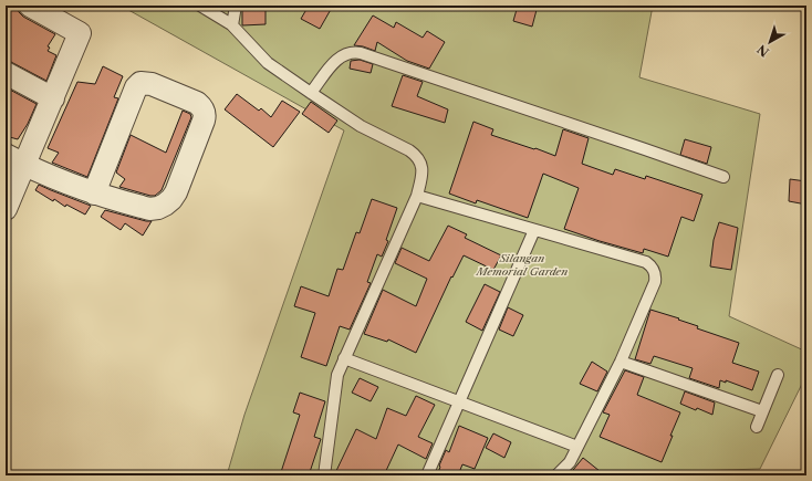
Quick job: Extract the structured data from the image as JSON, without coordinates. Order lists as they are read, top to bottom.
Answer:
{
  "parks": ["Silangan Memorial Garden"],
  "north": "bottom left"
}
